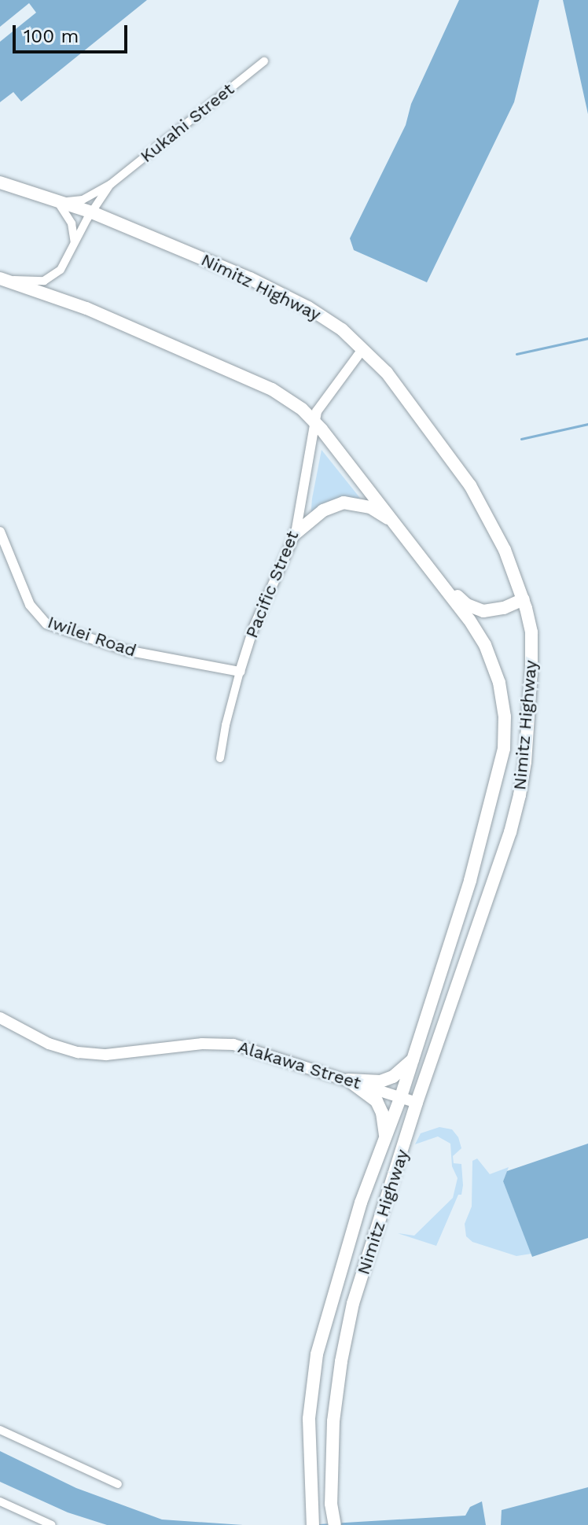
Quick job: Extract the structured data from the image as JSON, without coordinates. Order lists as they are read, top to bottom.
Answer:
{
  "streets": {
    "main road": ["Nimitz Highway", "Alakawa Street"],
    "street": ["Kukahi Street", "Pacific Street", "Iwilei Road"]
  },
  "crossings": [
    ["Kukahi Street", "Nimitz Highway"],
    ["Nimitz Highway", "Pacific Street"],
    ["Nimitz Highway", "Alakawa Street"],
    ["Pacific Street", "Iwilei Road"]
  ],
  "scale_bar": "100 m"
}
